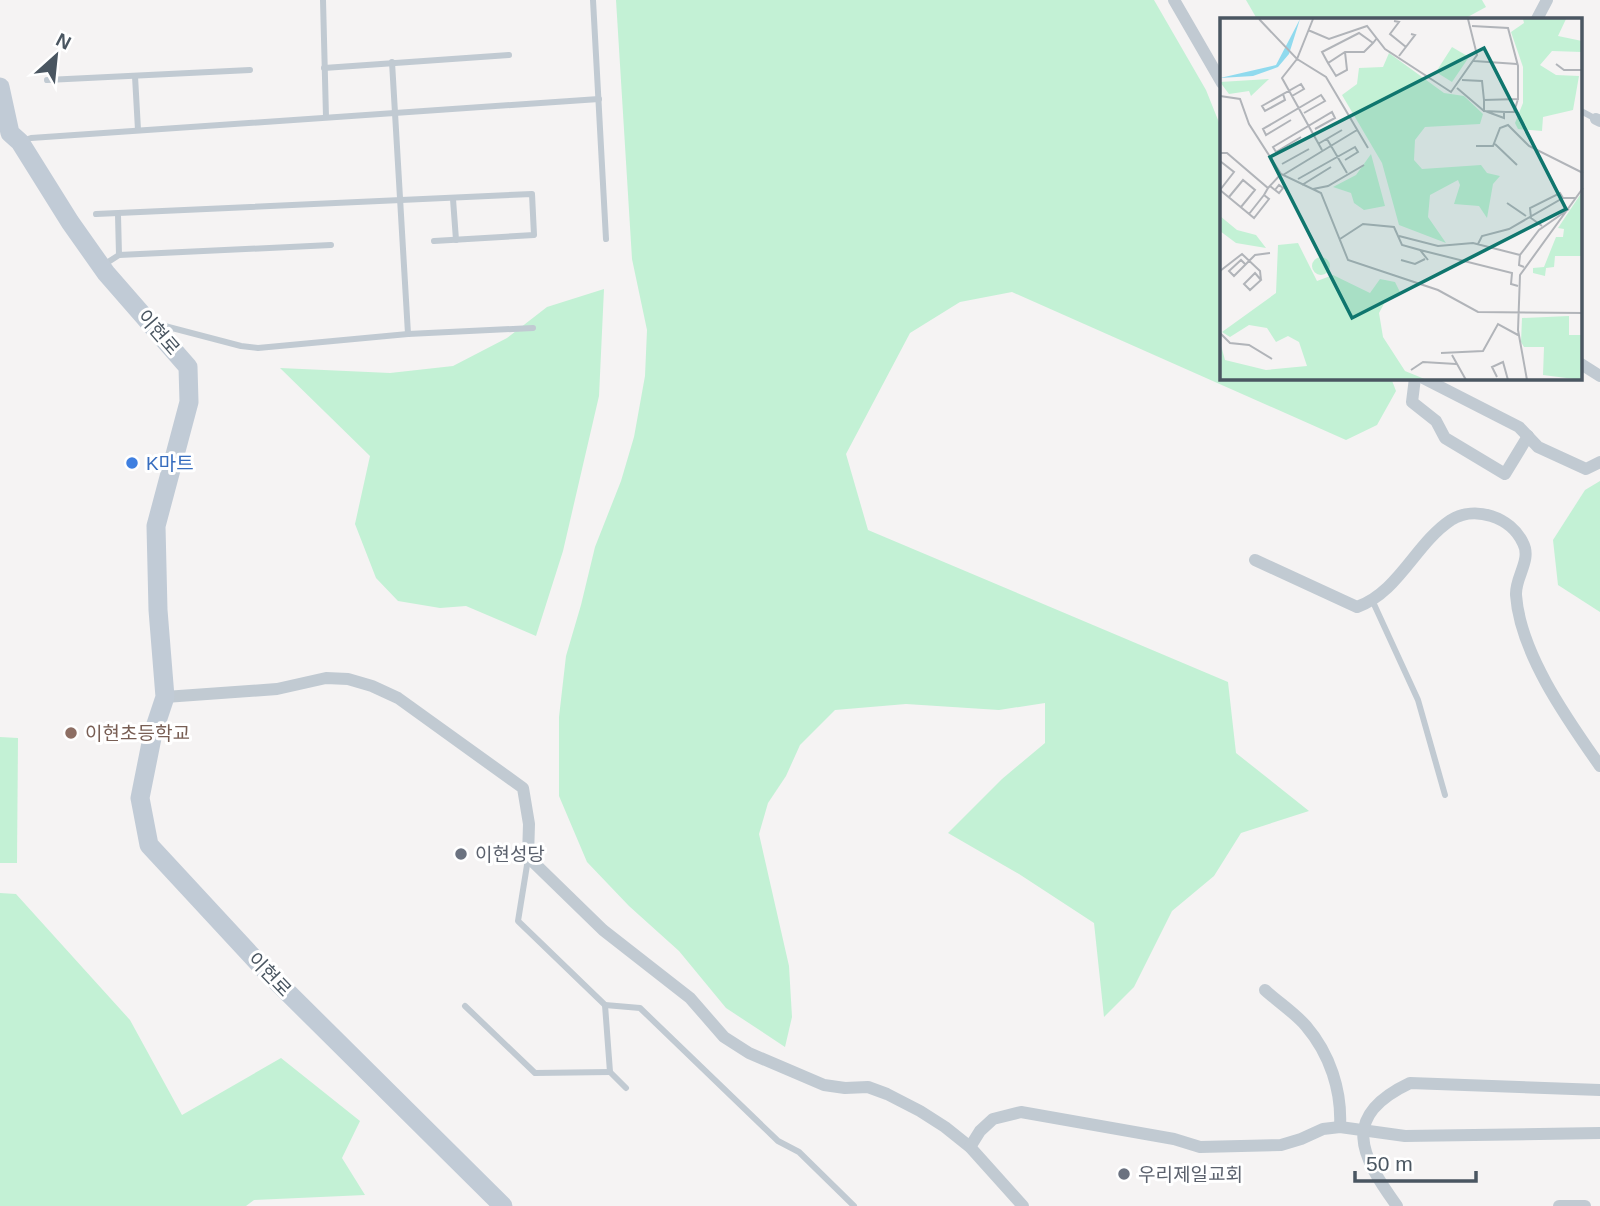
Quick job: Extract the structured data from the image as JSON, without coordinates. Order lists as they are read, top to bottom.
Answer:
{
  "streets": {
    "street": ["이현로"]
  },
  "places": [
    "K마트",
    "이현초등학교",
    "이현성당",
    "우리제일교회"
  ],
  "scale_bar": "50 m",
  "north": "top right"
}
